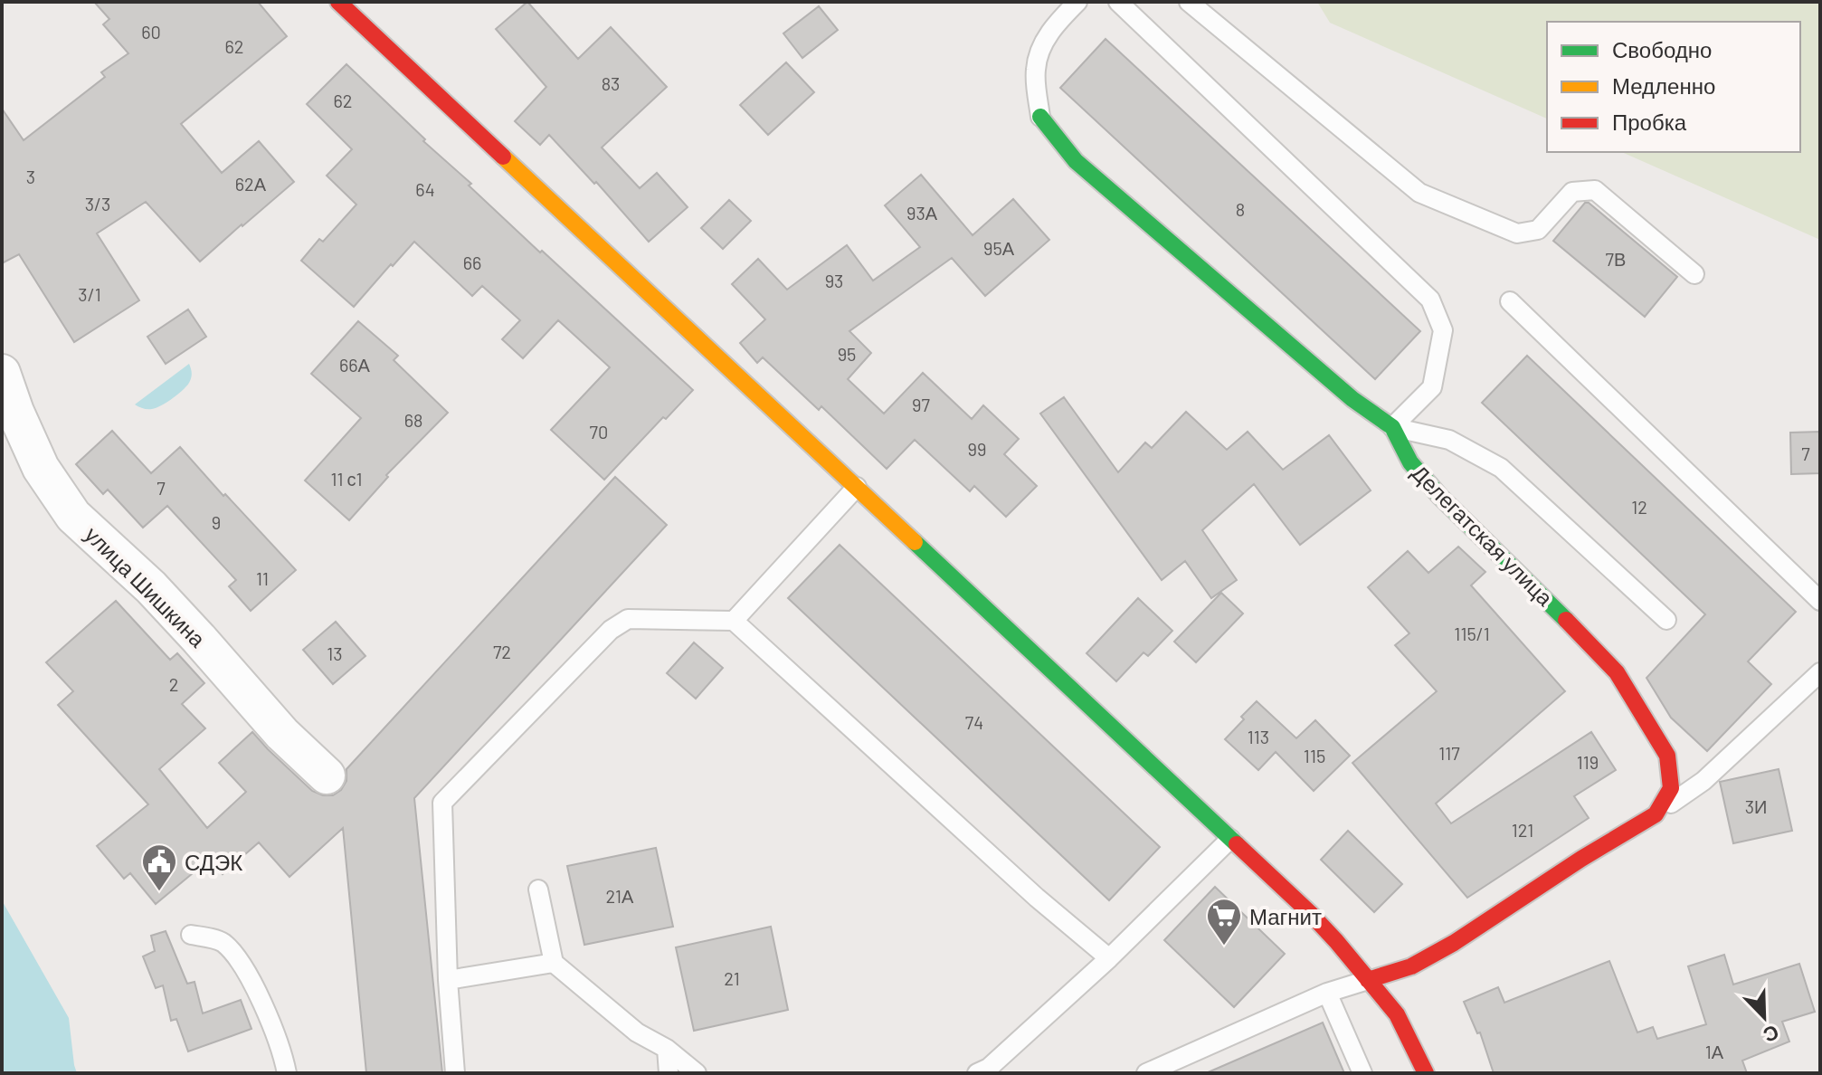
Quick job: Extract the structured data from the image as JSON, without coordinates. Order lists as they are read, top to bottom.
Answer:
{
  "streets": {
    "main road": ["Делегатская улица"],
    "street": ["улица Шишкина"]
  },
  "places": {
    "public building": ["СДЭК"],
    "supermarket": ["Магнит"]
  },
  "house_numbers": [
    "60",
    "62",
    "83",
    "62",
    "3",
    "62А",
    "64",
    "3/3",
    "8",
    "93А",
    "95А",
    "7В",
    "66",
    "93",
    "3/1",
    "95",
    "66А",
    "97",
    "68",
    "70",
    "99",
    "7",
    "11 с1",
    "7",
    "12",
    "9",
    "11",
    "115/1",
    "72",
    "13",
    "2",
    "74",
    "113",
    "117",
    "115",
    "119",
    "3И",
    "121",
    "21А",
    "21",
    "1А"
  ],
  "legend": ["Свободно", "Медленно", "Пробка"],
  "north": "bottom right"
}
